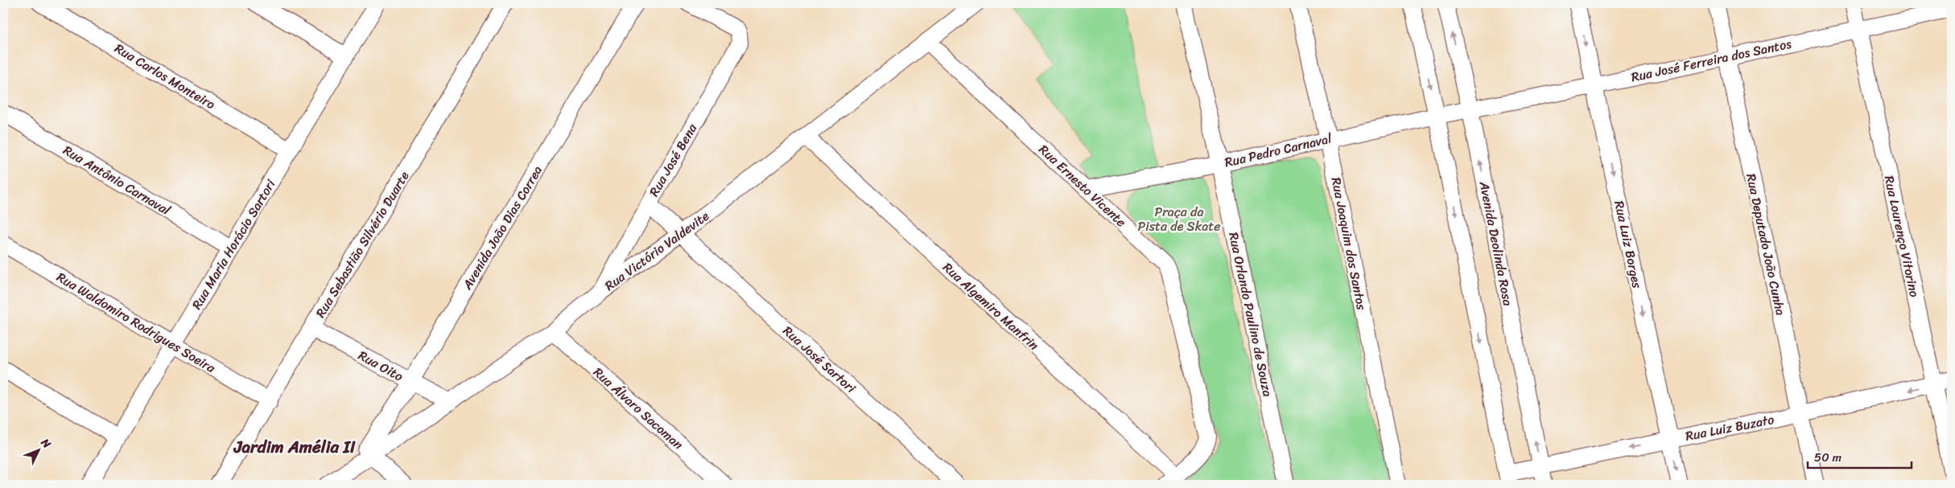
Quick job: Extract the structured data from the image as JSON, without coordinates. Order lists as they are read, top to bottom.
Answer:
{
  "streets": {
    "street": [
      "Rua José Ferreira dos Santos",
      "Rua Carlos Monteiro",
      "Rua Pedro Carnaval",
      "Rua José Bena",
      "Rua Antônio Carnaval",
      "Rua Ernesto Vicente",
      "Avenida João Dias Correa",
      "Rua Lourenço Vitorino",
      "Rua Joaquim dos Santos",
      "Avenida Deolinda Rosa",
      "Rua Maria Horácio Sartori",
      "Rua Sebastião Silvério Duarte",
      "Rua Luiz Borges",
      "Rua Deputado João Cunha",
      "Rua Victório Valdevite",
      "Rua Algemiro Manfrin",
      "Rua Orlando Paulino de Souza",
      "Rua Waldomiro Rodrigues Soeira",
      "Rua José Sartori",
      "Rua Oito",
      "Rua Álvaro Sacoman",
      "Rua Luiz Buzato"
    ]
  },
  "crossings": [
    ["Rua José Ferreira dos Santos", "Rua Pedro Carnaval"],
    ["Rua José Ferreira dos Santos", "Rua Lourenço Vitorino"],
    ["Rua José Ferreira dos Santos", "Avenida Deolinda Rosa"],
    ["Rua José Ferreira dos Santos", "Rua Luiz Borges"],
    ["Rua José Ferreira dos Santos", "Rua Deputado João Cunha"],
    ["Rua Carlos Monteiro", "Rua Maria Horácio Sartori"],
    ["Rua Pedro Carnaval", "Rua Ernesto Vicente"],
    ["Rua Pedro Carnaval", "Rua Joaquim dos Santos"],
    ["Rua Pedro Carnaval", "Avenida Deolinda Rosa"],
    ["Rua Pedro Carnaval", "Rua Orlando Paulino de Souza"],
    ["Rua José Bena", "Rua Victório Valdevite"],
    ["Rua José Bena", "Rua José Sartori"],
    ["Rua Antônio Carnaval", "Rua Maria Horácio Sartori"],
    ["Rua Ernesto Vicente", "Rua Victório Valdevite"],
    ["Rua Ernesto Vicente", "Rua Algemiro Manfrin"],
    ["Avenida João Dias Correa", "Rua Victório Valdevite"],
    ["Avenida João Dias Correa", "Rua Oito"],
    ["Rua Lourenço Vitorino", "Rua Luiz Buzato"],
    ["Avenida Deolinda Rosa", "Rua Luiz Buzato"],
    ["Rua Maria Horácio Sartori", "Rua Waldomiro Rodrigues Soeira"],
    ["Rua Sebastião Silvério Duarte", "Rua Waldomiro Rodrigues Soeira"],
    ["Rua Sebastião Silvério Duarte", "Rua Oito"],
    ["Rua Luiz Borges", "Rua Luiz Buzato"],
    ["Rua Deputado João Cunha", "Rua Luiz Buzato"],
    ["Rua Victório Valdevite", "Rua Algemiro Manfrin"],
    ["Rua Victório Valdevite", "Rua José Sartori"],
    ["Rua Victório Valdevite", "Rua Oito"],
    ["Rua Victório Valdevite", "Rua Álvaro Sacoman"]
  ],
  "one_way": ["Rua Luiz Borges", "Rua Luiz Buzato"],
  "districts": ["Jardim Amélia II"],
  "parks": ["Praça da Pista de Skate"],
  "scale_bar": "50 m",
  "north": "top right"
}
